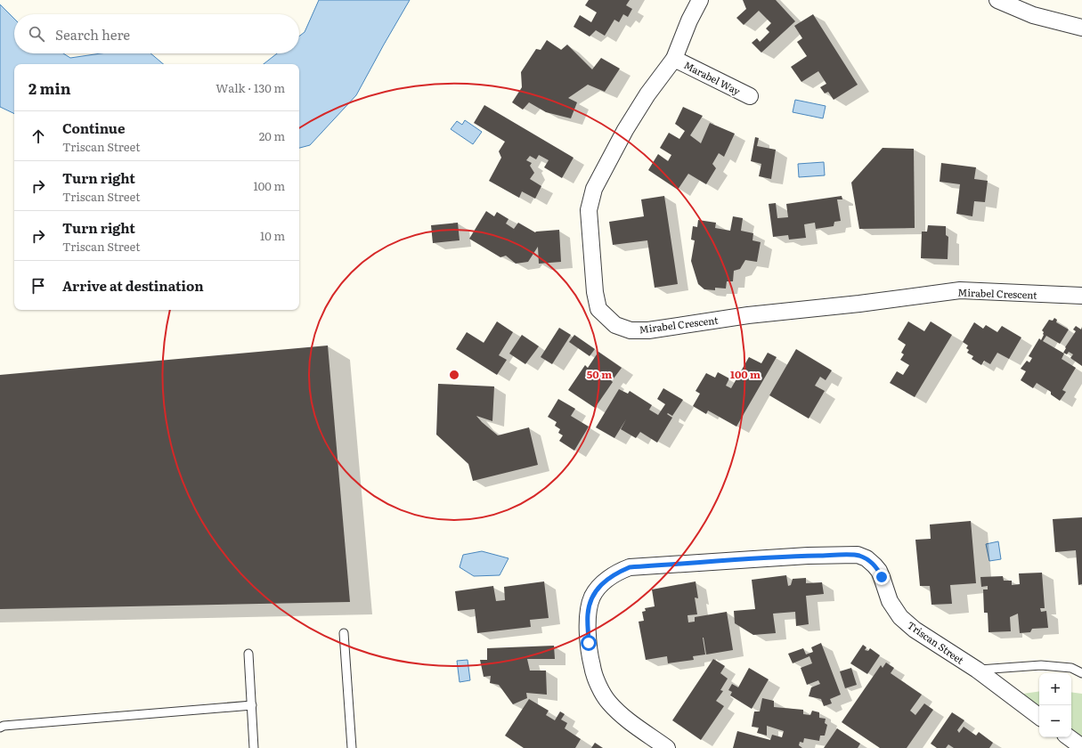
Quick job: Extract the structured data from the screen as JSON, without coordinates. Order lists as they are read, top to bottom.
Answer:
{
  "streets": {
    "street": ["Marabel Way", "Mirabel Crescent", "Triscan Street"]
  },
  "crossings": [
    ["Marabel Way", "Mirabel Crescent"]
  ],
  "page": {
    "search": "Search here",
    "heading": ["2 min", "Walk · 130 m"],
    "list": [
      ["Continue", "Triscan Street", "20 m"],
      ["Turn right", "Triscan Street", "100 m"],
      ["Turn right", "Triscan Street", "10 m"],
      "Arrive at destination"
    ],
    "map_buttons": ["+", "−"]
  },
  "rings": ["50 m", "100 m"]
}
